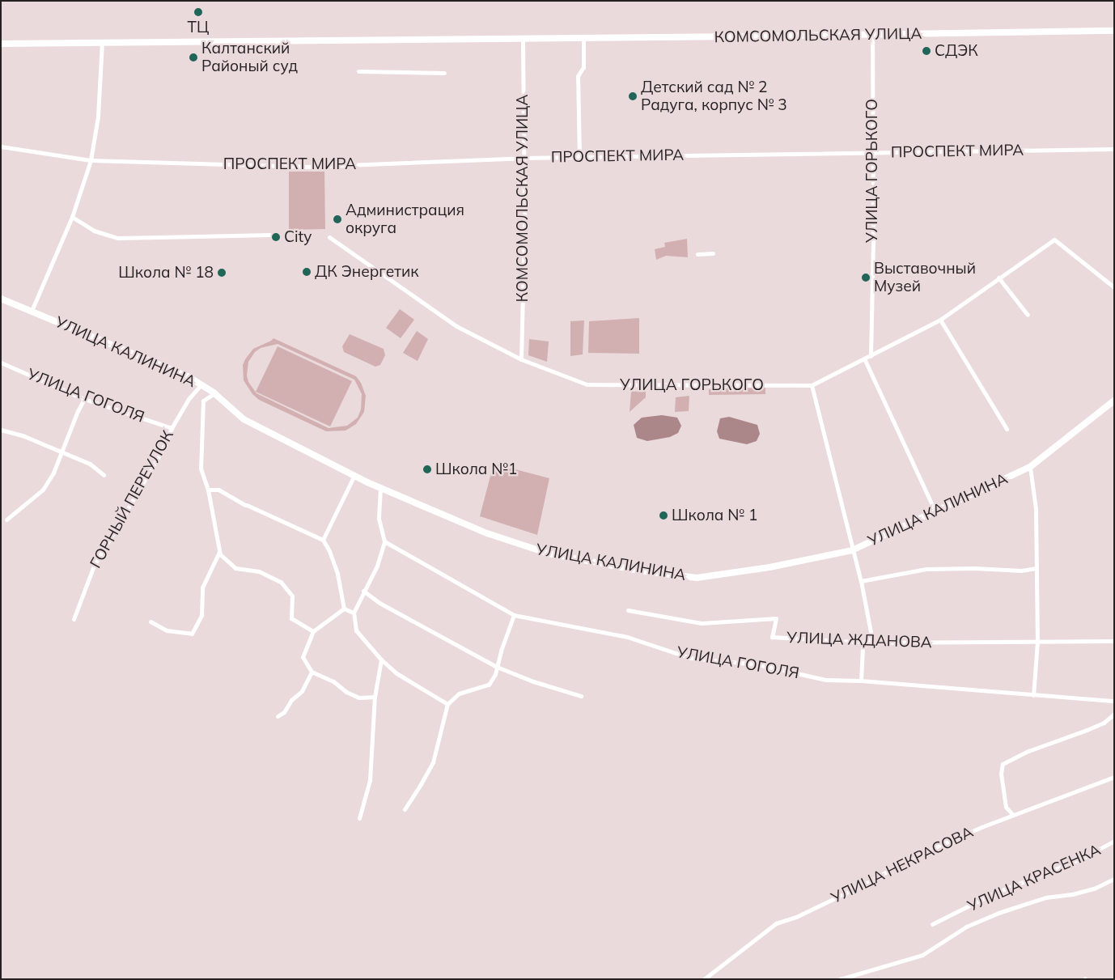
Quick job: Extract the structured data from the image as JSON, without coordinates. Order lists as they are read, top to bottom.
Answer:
{
  "streets": {
    "street": [
      "КОМСОМОЛЬСКАЯ УЛИЦА",
      "ПРОСПЕКТ МИРА",
      "УЛИЦА ГОРЬКОГО",
      "УЛИЦА КАЛИНИНА",
      "УЛИЦА ГОГОЛЯ",
      "ГОРНЫЙ ПЕРЕУЛОК",
      "УЛИЦА ЖДАНОВА",
      "УЛИЦА НЕКРАСОВА",
      "УЛИЦА КРАСЕНКА"
    ]
  },
  "crossings": [
    ["КОМСОМОЛЬСКАЯ УЛИЦА", "ПРОСПЕКТ МИРА"],
    ["КОМСОМОЛЬСКАЯ УЛИЦА", "УЛИЦА ГОРЬКОГО"],
    ["ПРОСПЕКТ МИРА", "УЛИЦА ГОРЬКОГО"],
    ["УЛИЦА КАЛИНИНА", "ГОРНЫЙ ПЕРЕУЛОК"],
    ["УЛИЦА ГОГОЛЯ", "ГОРНЫЙ ПЕРЕУЛОК"]
  ],
  "places": [
    "ТЦ",
    "СДЭК",
    "Калтанский Районый суд",
    "Детский сад № 2 Радуга, корпус № 3",
    "Администрация округа",
    "City",
    "ДК Энергетик",
    "Школа № 18",
    "Выставочный Музей",
    "Школа №1",
    "Школа № 1"
  ]
}
